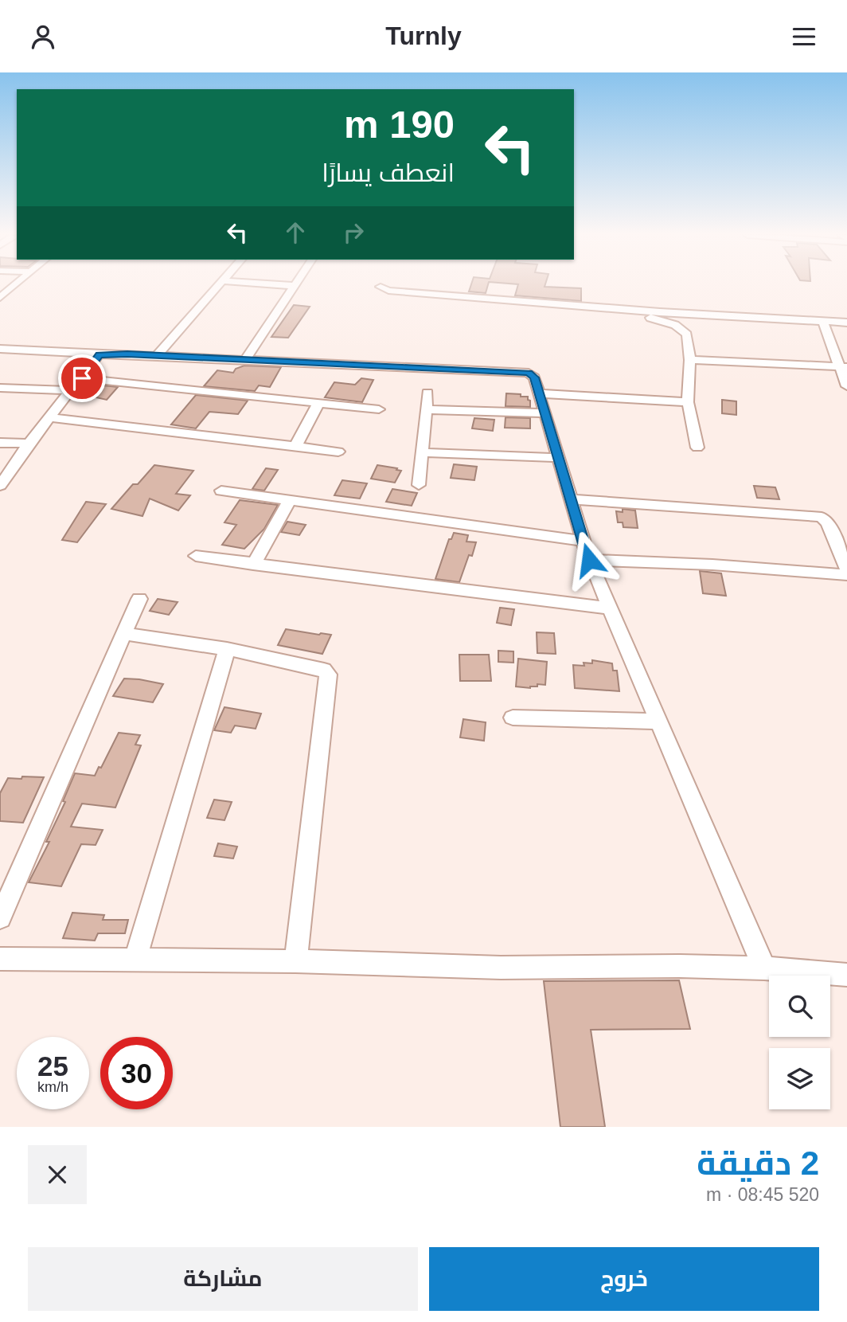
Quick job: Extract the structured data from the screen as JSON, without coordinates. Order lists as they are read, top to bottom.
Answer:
{
  "page": {
    "header": "Turnly",
    "turn": ["190 m", "انعطف يسارًا"],
    "speed": "25 km/h",
    "limit": "30",
    "heading": ["2 دقيقة", "520 m · 08:45"],
    "buttons": ["خروج", "مشاركة"]
  }
}
